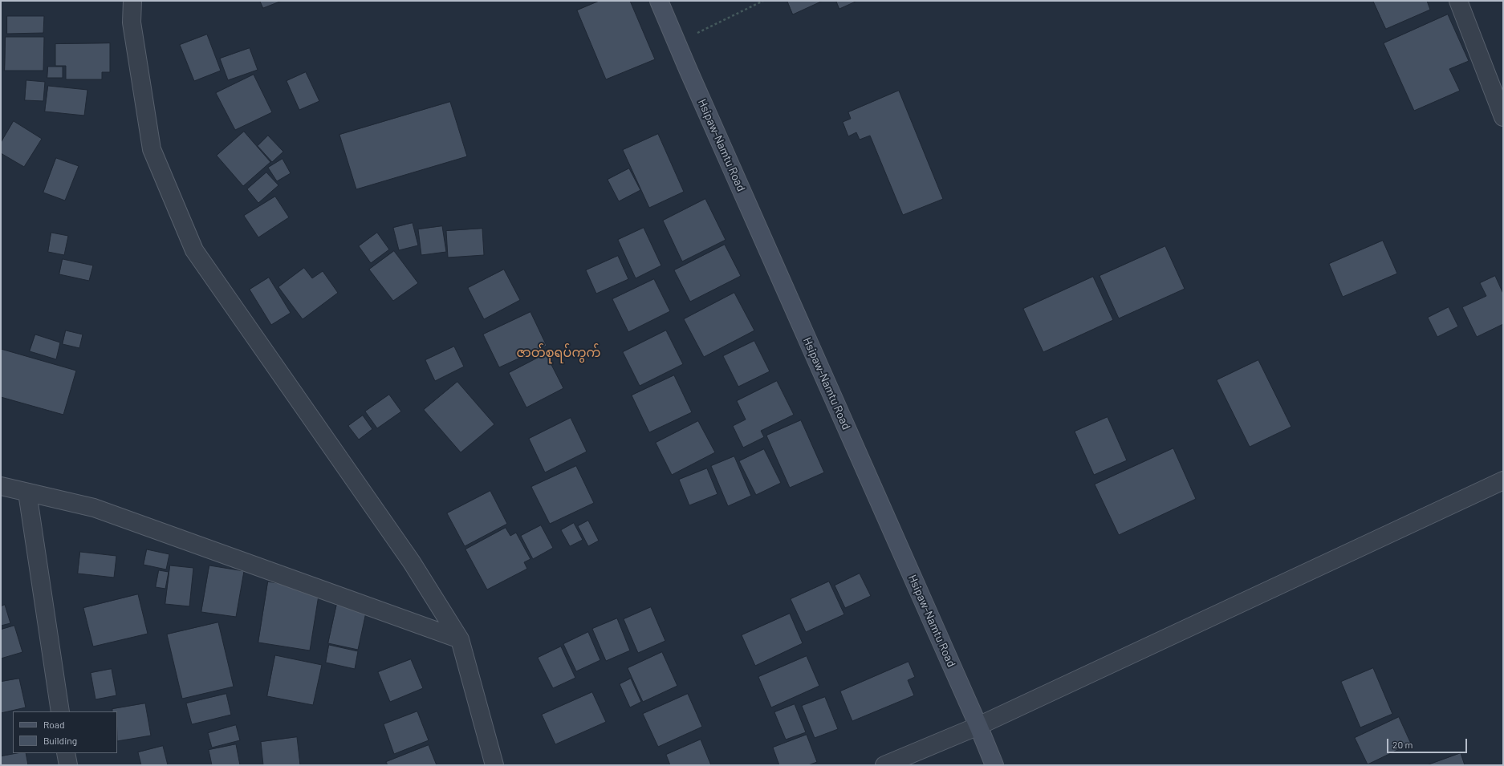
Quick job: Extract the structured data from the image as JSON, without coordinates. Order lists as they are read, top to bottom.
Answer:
{
  "streets": {
    "main road": ["Hsipaw-Namtu Road"]
  },
  "districts": ["ဇာတ်စုရပ်ကွက်"],
  "legend": ["Road", "Building"],
  "scale_bar": "20 m"
}
